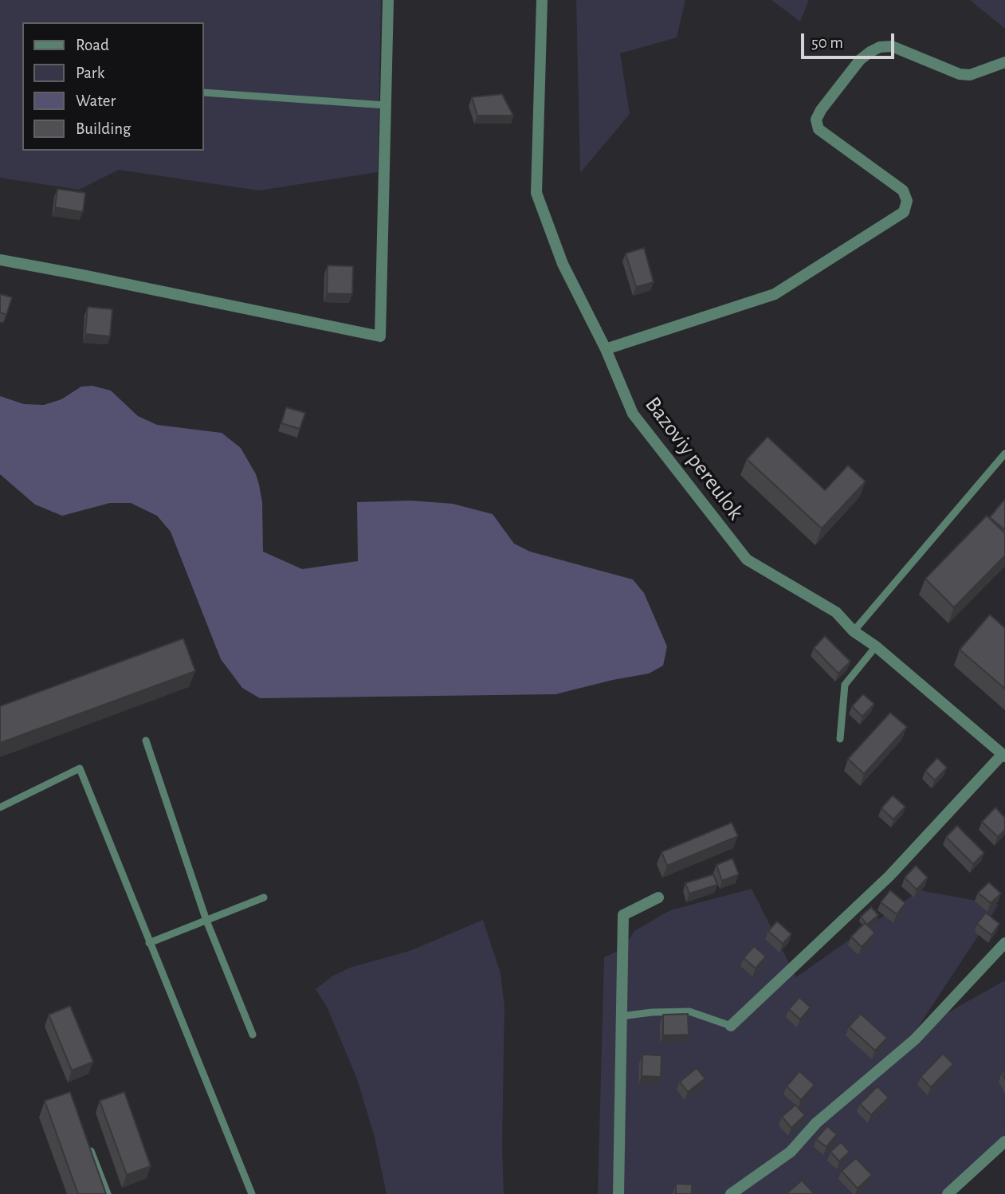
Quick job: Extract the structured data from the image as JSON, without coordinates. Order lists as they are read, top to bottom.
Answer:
{
  "streets": {
    "street": ["Bazoviy pereulok"]
  },
  "legend": [
    "Road",
    "Park",
    "Water",
    "Building"
  ],
  "scale_bar": "50 m"
}
